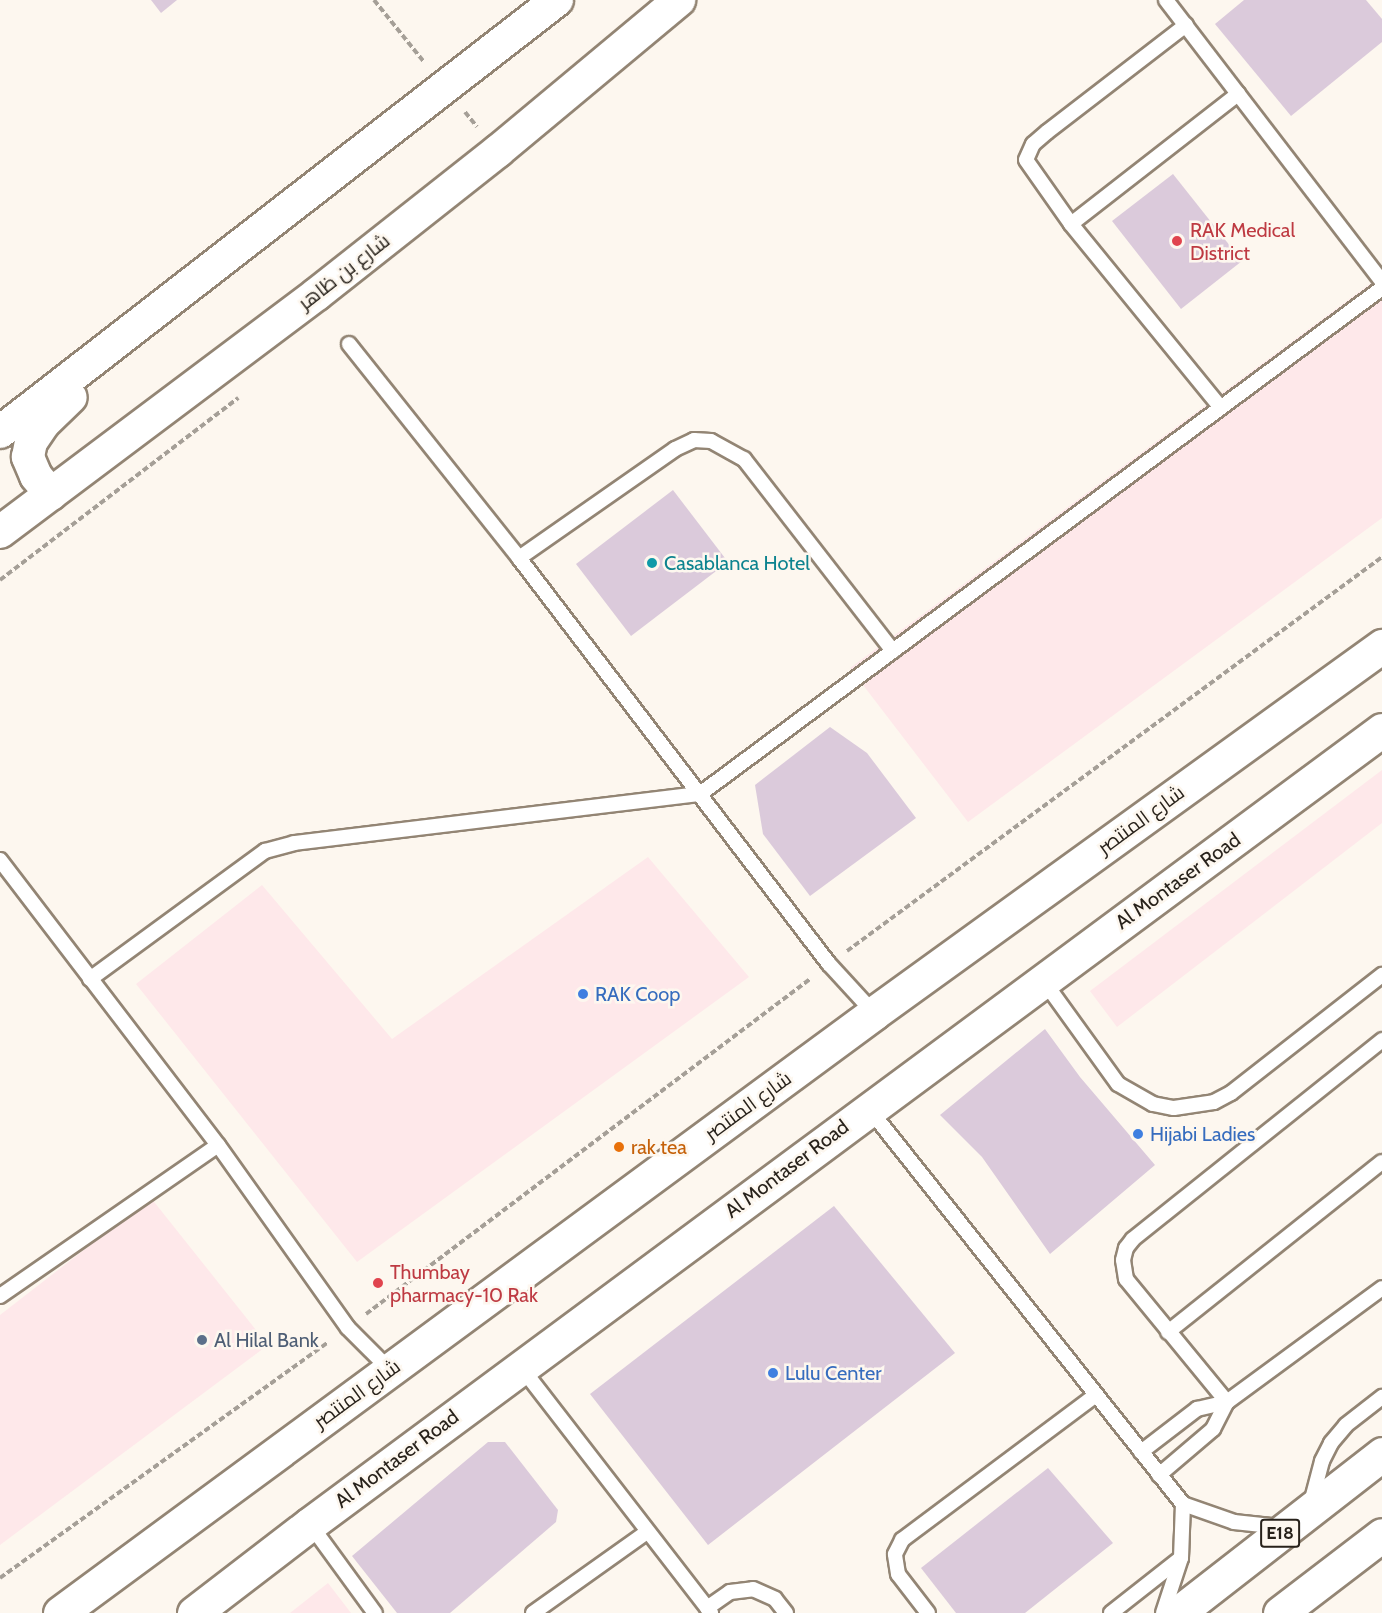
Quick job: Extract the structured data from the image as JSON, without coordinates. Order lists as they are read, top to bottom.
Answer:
{
  "streets": {
    "main road": ["شارع المنتصر", "Al Montaser Road", "E18"],
    "street": ["شارع بن ظاهر"]
  },
  "places": [
    "RAK Medical District",
    "Casablanca Hotel",
    "RAK Coop",
    "Hijabi Ladies",
    "rak tea",
    "Thumbay pharmacy-10 Rak",
    "Al Hilal Bank",
    "Lulu Center"
  ]
}
